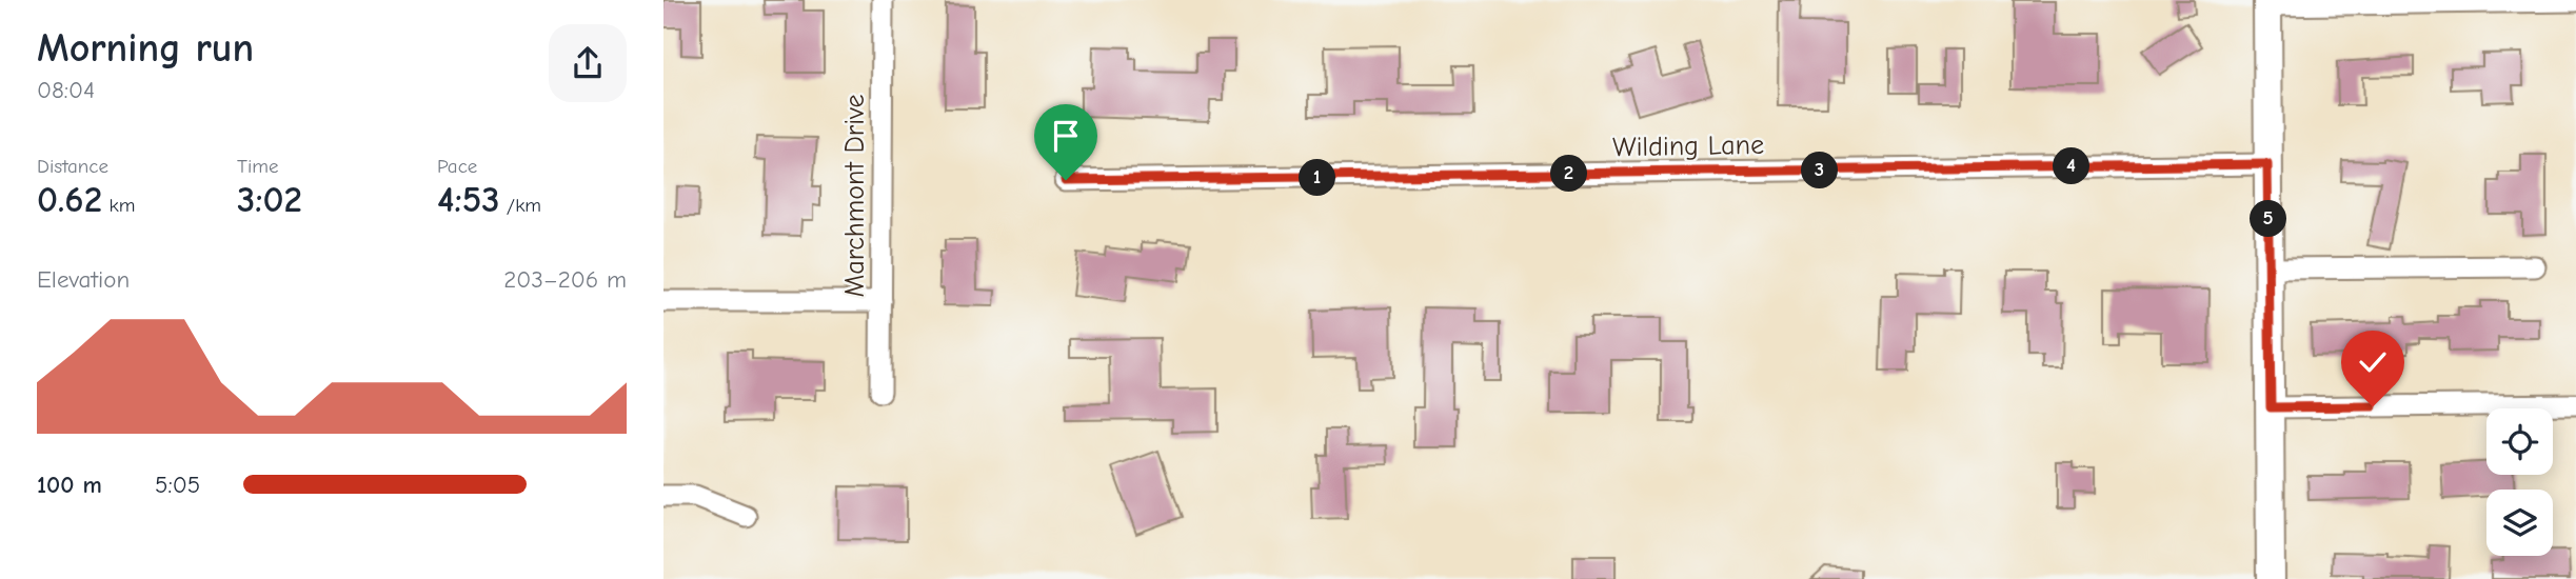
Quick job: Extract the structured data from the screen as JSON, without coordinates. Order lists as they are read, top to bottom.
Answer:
{
  "streets": {
    "street": ["Wilding Lane", "Marchmont Drive"]
  },
  "page": {
    "heading": ["Morning run", "08:04"],
    "stats": [
      ["Distance", "0.62 km"],
      ["Time", "3:02"],
      ["Pace", "4:53 /km"]
    ],
    "pins": [
      "4",
      "3",
      "2",
      "1",
      "5"
    ],
    "chart": ["Elevation", "203–206 m"],
    "list": [
      {
        "name": "100 m",
        "note": "5:05"
      }
    ]
  }
}
